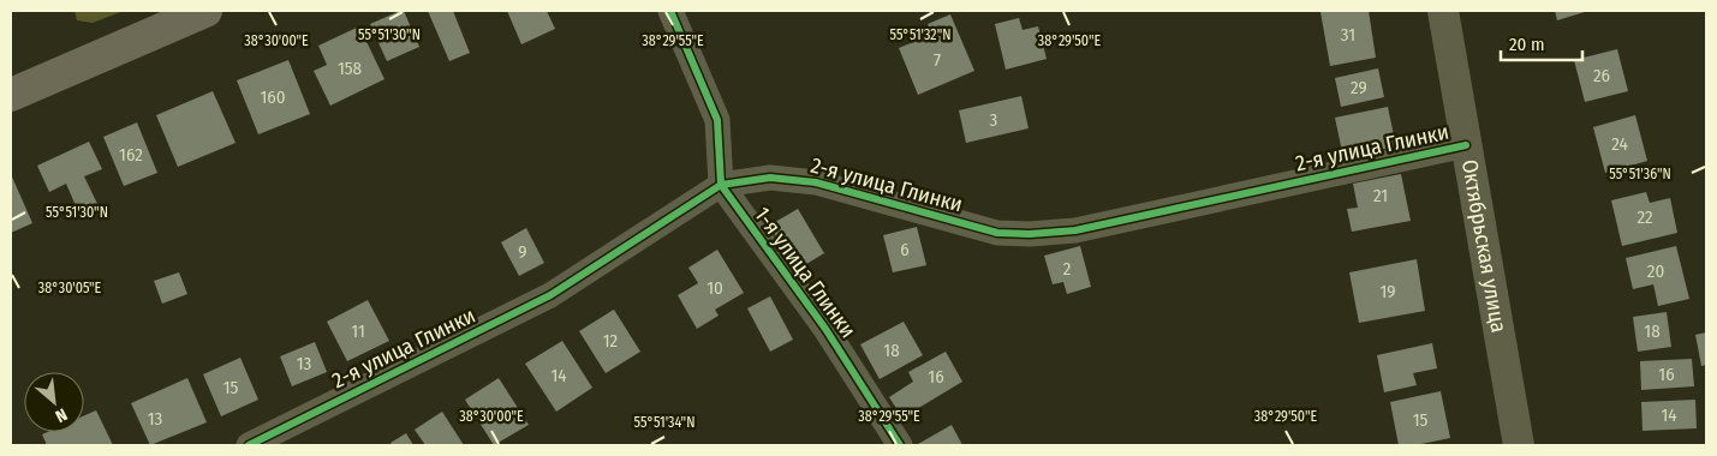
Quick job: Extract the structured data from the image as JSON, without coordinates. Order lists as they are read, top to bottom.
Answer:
{
  "streets": {
    "street": ["2-я улица Глинки", "Октябрьская улица", "1-я улица Глинки"]
  },
  "crossings": [
    ["2-я улица Глинки", "Октябрьская улица"],
    ["2-я улица Глинки", "1-я улица Глинки"]
  ],
  "house_numbers": [
    "31",
    "7",
    "158",
    "26",
    "29",
    "160",
    "3",
    "24",
    "162",
    "21",
    "22",
    "6",
    "9",
    "2",
    "20",
    "10",
    "19",
    "11",
    "18",
    "12",
    "18",
    "13",
    "16",
    "14",
    "16",
    "15",
    "14",
    "13",
    "15"
  ],
  "scale_bar": "20 m",
  "north": "bottom right",
  "coordinates": [
    "55°51'30\"N",
    "55°51'32\"N",
    "38°30'00\"E",
    "38°29'55\"E",
    "38°29'50\"E",
    "55°51'36\"N",
    "38°30'05\"E",
    "55°51'34\"N"
  ]
}
